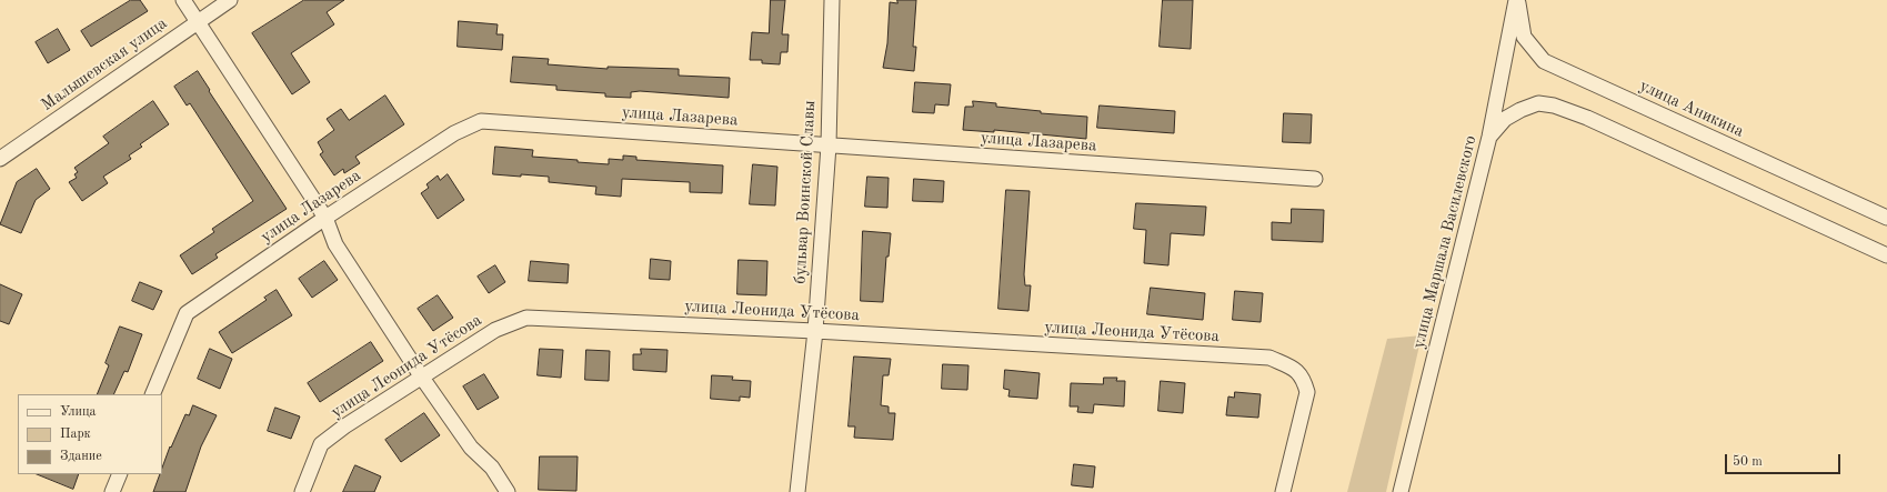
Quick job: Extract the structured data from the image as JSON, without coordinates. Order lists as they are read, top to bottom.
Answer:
{
  "streets": {
    "street": [
      "Малышевская улица",
      "улица Аникина",
      "улица Лазарева",
      "бульвар Воинской Славы",
      "улица Маршала Василевского",
      "улица Леонида Утёсова"
    ]
  },
  "crossings": [
    ["улица Аникина", "улица Маршала Василевского"],
    ["улица Лазарева", "бульвар Воинской Славы"],
    ["бульвар Воинской Славы", "улица Леонида Утёсова"]
  ],
  "legend": ["Улица", "Парк", "Здание"],
  "scale_bar": "50 m"
}
